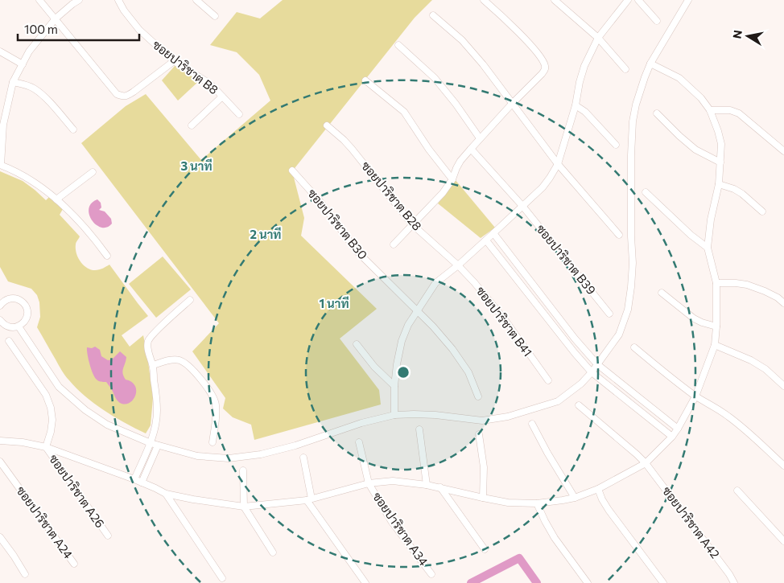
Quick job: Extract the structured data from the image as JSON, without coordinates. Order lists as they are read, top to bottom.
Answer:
{
  "streets": {
    "street": [
      "ซอยปาริชาต B8",
      "ซอยปาริชาต B28",
      "ซอยปาริชาต B30",
      "ซอยปาริชาต B39",
      "ซอยปาริชาต B41",
      "ซอยปาริชาต A26",
      "ซอยปาริชาต A24",
      "ซอยปาริชาต A42",
      "ซอยปาริชาต A34"
    ]
  },
  "crossings": [
    ["ซอยปาริชาต B28", "ซอยปาริชาต B41"]
  ],
  "scale_bar": "100 m",
  "north": "left",
  "rings": ["3 นาที", "2 นาที", "1 นาที"]
}
